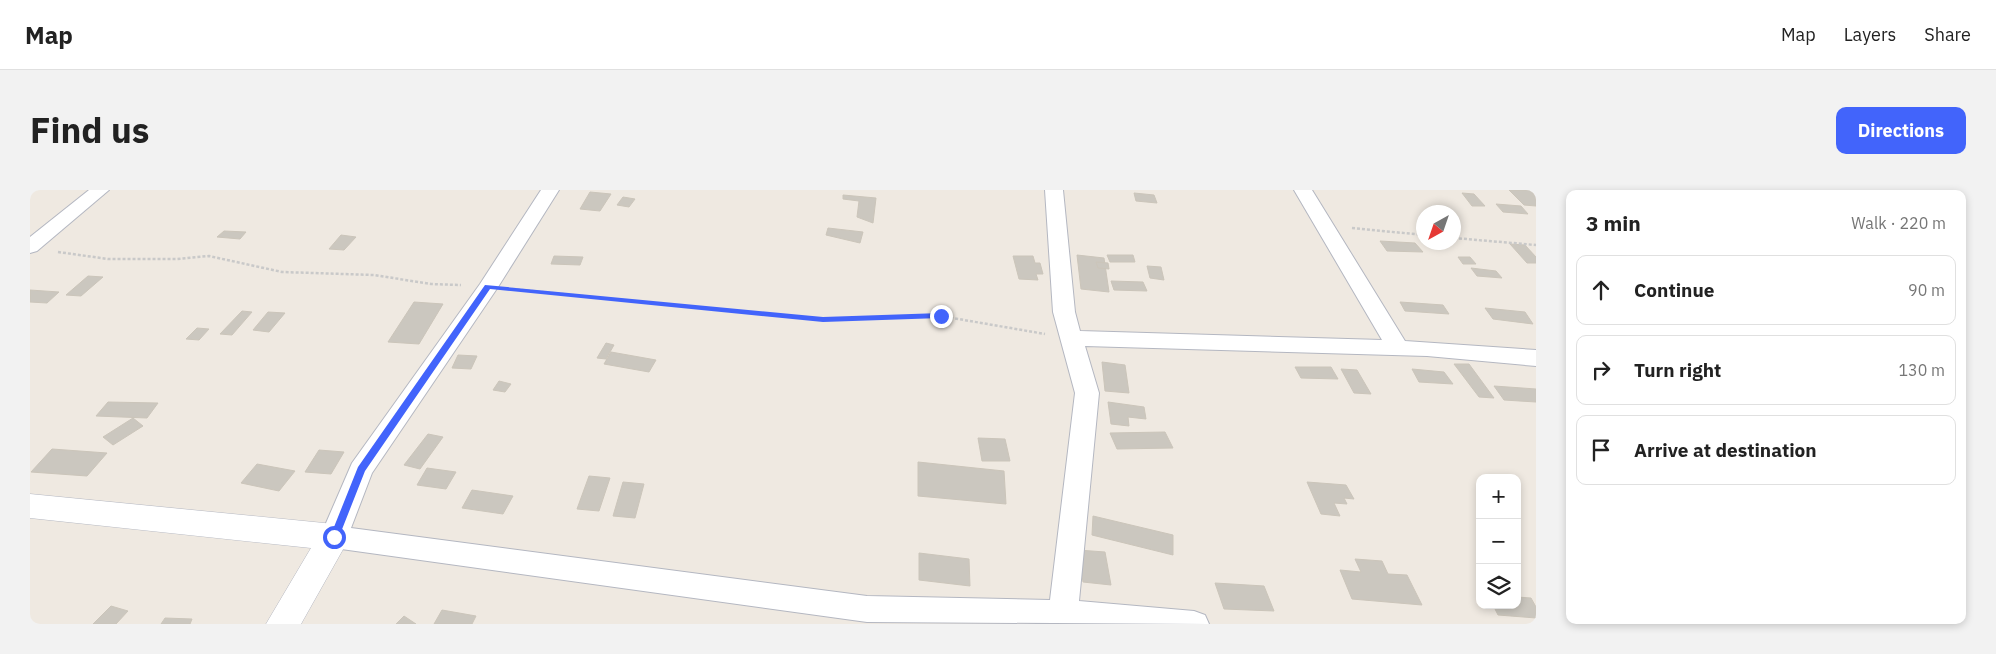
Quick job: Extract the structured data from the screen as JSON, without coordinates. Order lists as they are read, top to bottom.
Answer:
{
  "north": "bottom left",
  "page": {
    "header": "Map",
    "nav": ["Map", "Layers", "Share"],
    "title": "Find us",
    "buttons": "Directions",
    "heading": ["3 min", "Walk · 220 m"],
    "list": [
      ["Continue", "90 m"],
      ["Turn right", "130 m"],
      "Arrive at destination"
    ],
    "map_buttons": ["+", "−"]
  }
}
